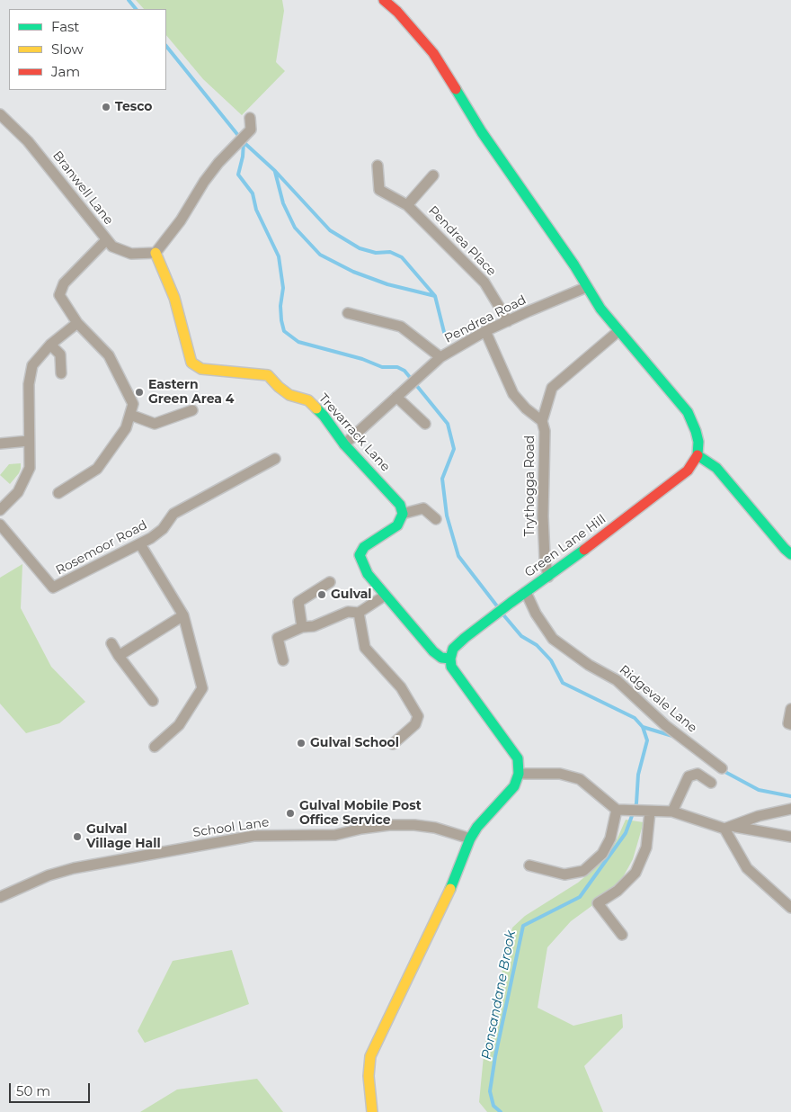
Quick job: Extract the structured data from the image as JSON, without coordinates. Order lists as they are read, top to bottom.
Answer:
{
  "streets": {
    "main road": ["Trevarrack Lane", "Green Lane Hill"],
    "street": [
      "Branwell Lane",
      "Pendrea Place",
      "Pendrea Road",
      "Trythogga Road",
      "Rosemoor Road",
      "Ridgevale Lane",
      "School Lane"
    ]
  },
  "crossings": [
    ["Branwell Lane", "Trevarrack Lane"],
    ["Pendrea Place", "Pendrea Road"],
    ["Pendrea Road", "Trevarrack Lane"],
    ["Pendrea Road", "Trythogga Road"],
    ["Trythogga Road", "Green Lane Hill"],
    ["Green Lane Hill", "Ridgevale Lane"]
  ],
  "water": ["Ponsandane Brook"],
  "places": [
    "Tesco",
    "Eastern Green Area 4",
    "Gulval",
    "Gulval School",
    "Gulval Mobile Post Office Service",
    "Gulval Village Hall"
  ],
  "legend": ["Fast", "Slow", "Jam"],
  "scale_bar": "50 m"
}
